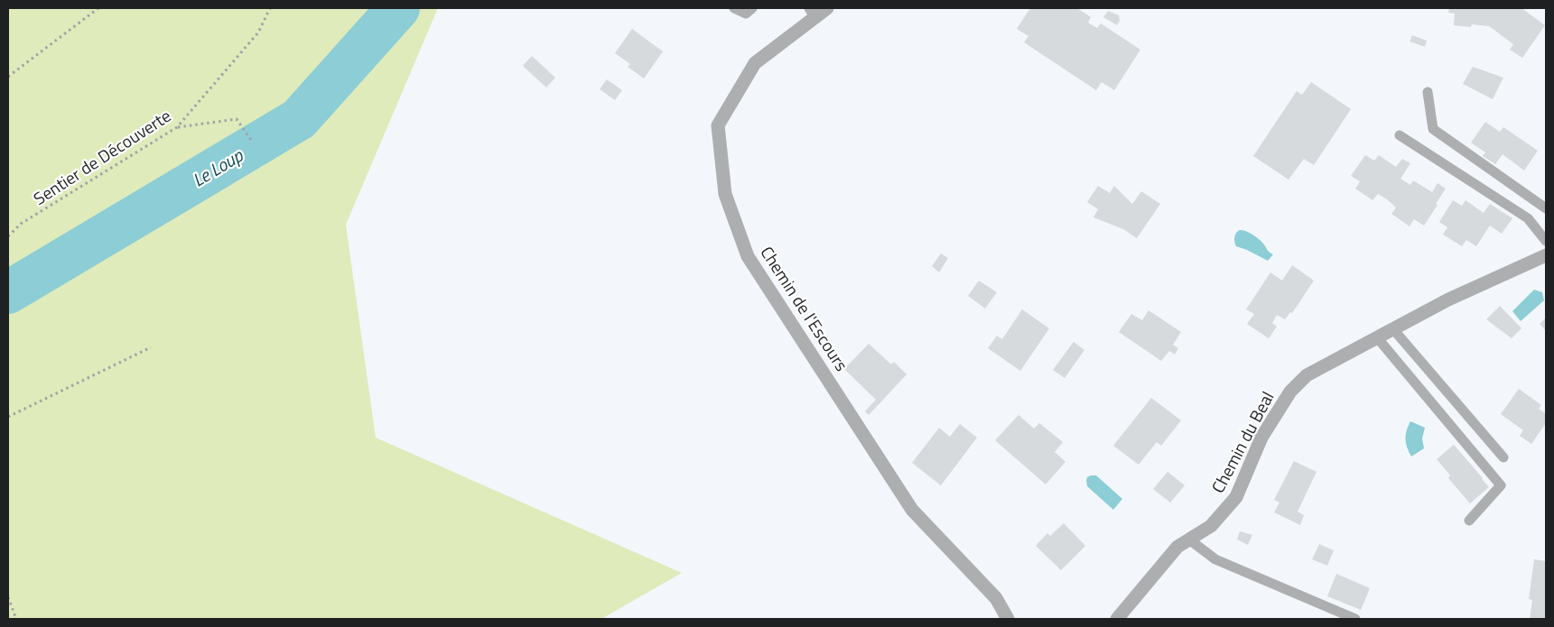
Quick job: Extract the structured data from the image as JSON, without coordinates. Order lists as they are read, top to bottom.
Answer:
{
  "streets": {
    "street": ["Chemin de l'Escours", "Chemin du Beal"],
    "path": ["Sentier de Découverte"]
  },
  "water": ["Le Loup"]
}
